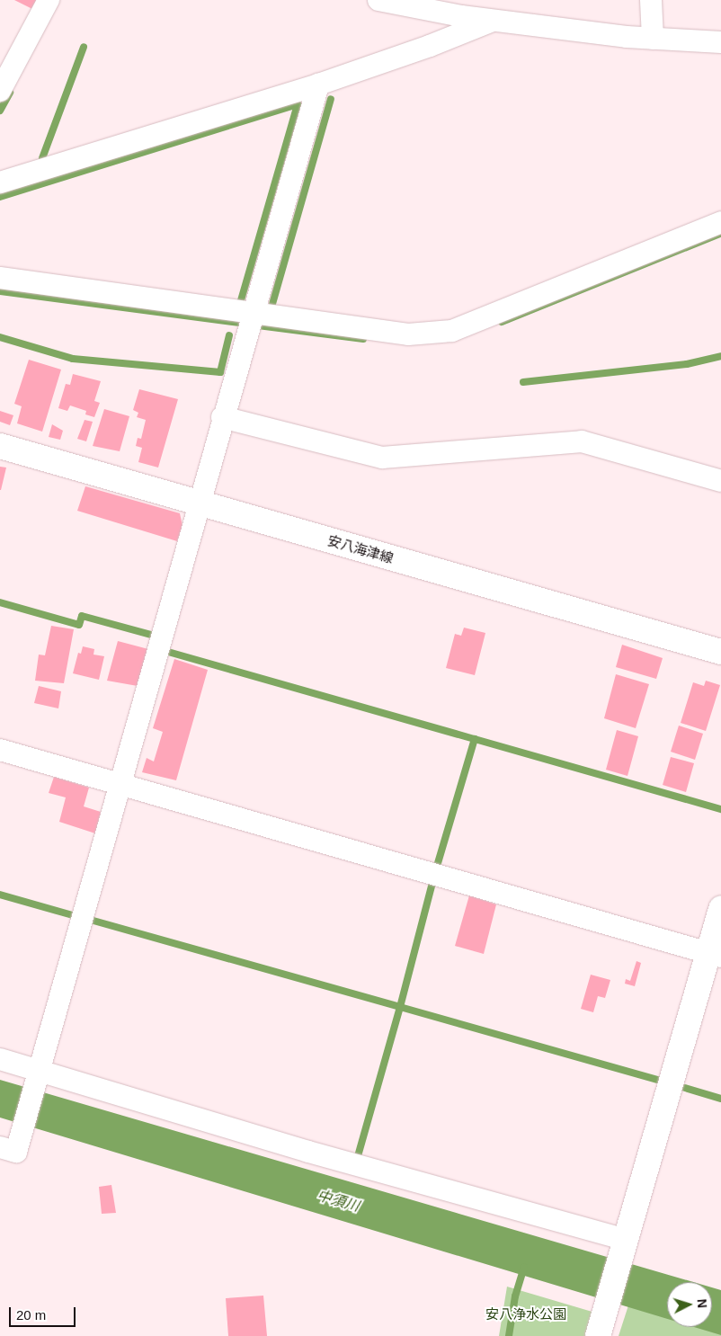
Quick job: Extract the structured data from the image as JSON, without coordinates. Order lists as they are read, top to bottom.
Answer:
{
  "streets": {
    "main road": ["安八海津線"]
  },
  "water": ["中須川"],
  "parks": ["安八浄水公園"],
  "scale_bar": "20 m",
  "north": "right"
}
